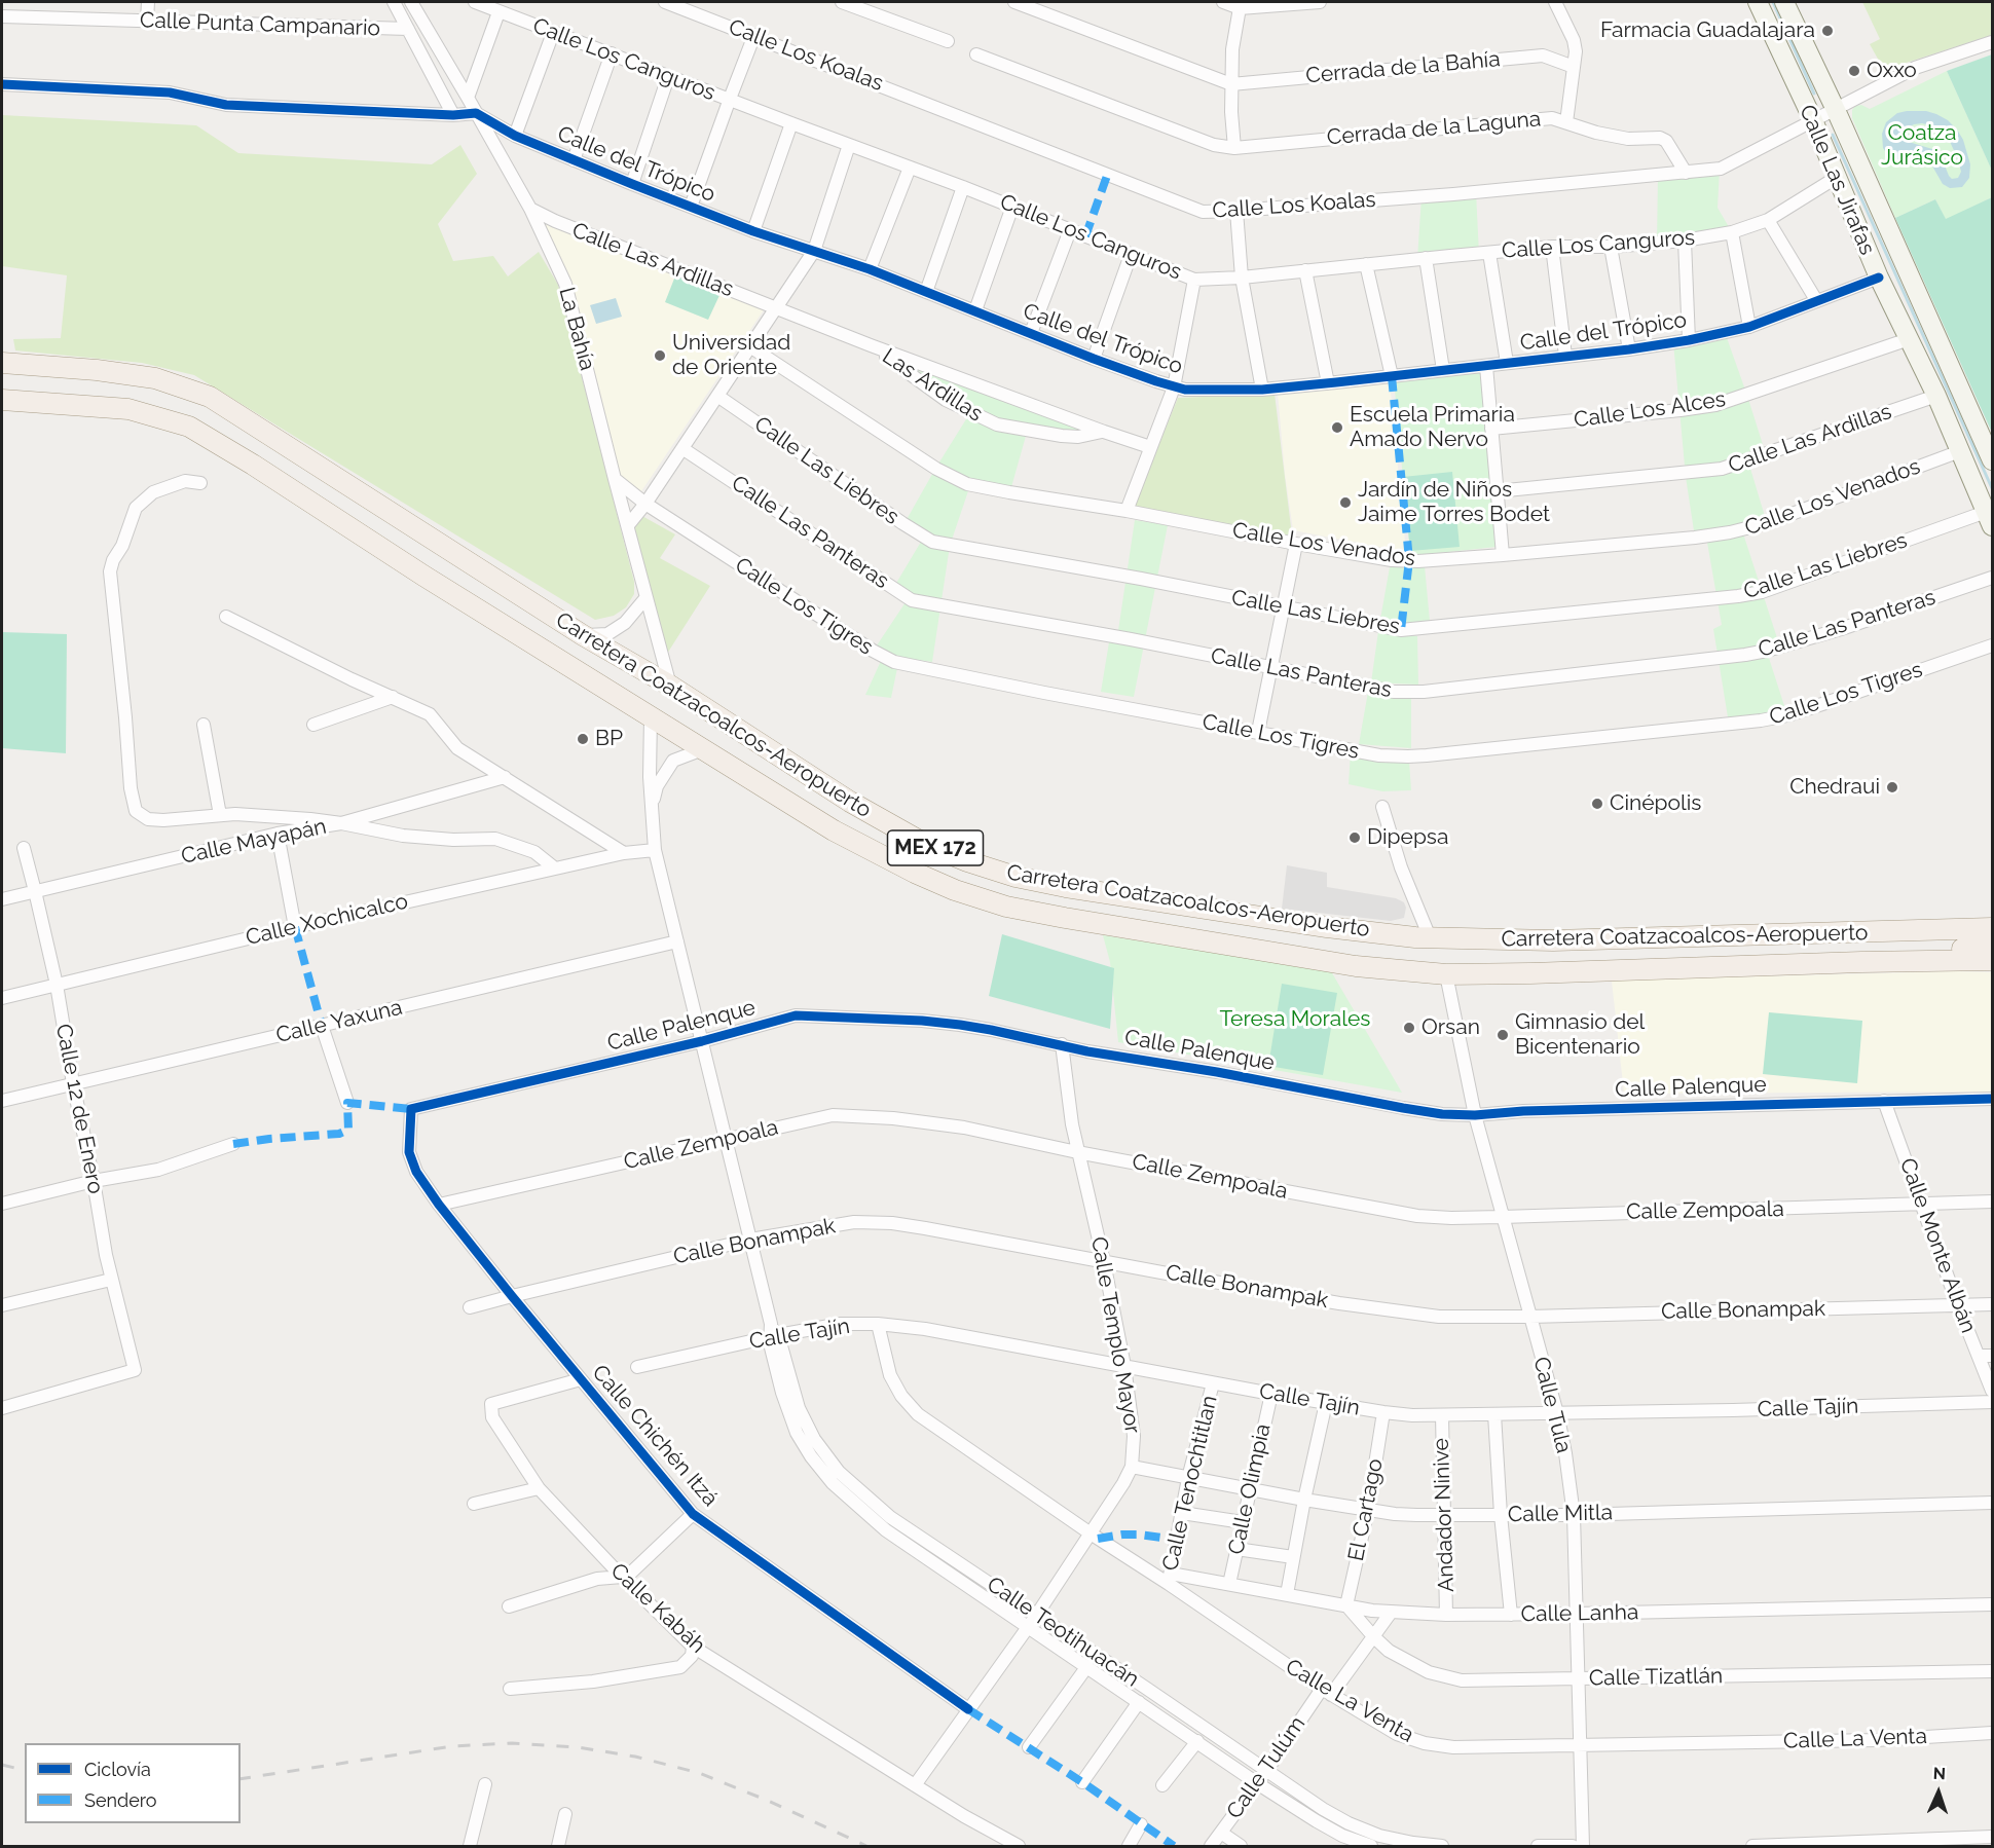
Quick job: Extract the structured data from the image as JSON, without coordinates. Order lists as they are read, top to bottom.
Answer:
{
  "streets": {
    "main road": ["Calle Las Jirafas", "Carretera Coatzacoalcos-Aeropuerto", "MEX 172"],
    "street": [
      "Calle Punta Campanario",
      "Calle Los Koalas",
      "Calle Los Canguros",
      "Cerrada de la Bahía",
      "Cerrada de la Laguna",
      "Calle del Trópico",
      "Calle Las Ardillas",
      "La Bahía",
      "Las Ardillas",
      "Calle Los Alces",
      "Calle Las Liebres",
      "Calle Los Venados",
      "Calle Las Panteras",
      "Calle Los Tigres",
      "Calle Mayapán",
      "Calle Xochicalco",
      "Calle Yaxuna",
      "Calle Palenque",
      "Calle 12 de Enero",
      "Calle Zempoala",
      "Calle Bonampak",
      "Calle Monte Albán",
      "Calle Tajín",
      "Calle Templo Mayor",
      "Calle Tula",
      "Calle Chichén Itzá",
      "Calle Tenochtitlan",
      "Calle Olimpia",
      "El Cartago",
      "Calle Mitla",
      "Andador Ninive",
      "Calle Kabáh",
      "Calle Lanha",
      "Calle Teotihuacán",
      "Calle Tizatlán",
      "Calle La Venta",
      "Calle Tulúm"
    ]
  },
  "crossings": [
    ["Calle Los Koalas", "Cerrada de la Laguna"],
    ["Calle Los Koalas", "Calle Las Jirafas"],
    ["Calle Los Canguros", "Calle Las Jirafas"],
    ["Calle del Trópico", "Calle Las Jirafas"],
    ["Calle del Trópico", "La Bahía"],
    ["Calle Las Jirafas", "Calle Las Ardillas"],
    ["Calle Las Jirafas", "Calle Los Alces"],
    ["Calle Las Jirafas", "Calle Las Liebres"],
    ["Calle Las Jirafas", "Calle Los Venados"],
    ["Calle Las Ardillas", "La Bahía"],
    ["Calle Las Ardillas", "Las Ardillas"],
    ["La Bahía", "Calle Los Tigres"],
    ["La Bahía", "Carretera Coatzacoalcos-Aeropuerto"],
    ["Carretera Coatzacoalcos-Aeropuerto", "Calle Tula"],
    ["Carretera Coatzacoalcos-Aeropuerto", "Calle Teotihuacán"],
    ["Calle Mayapán", "Calle 12 de Enero"],
    ["Calle Xochicalco", "Calle 12 de Enero"],
    ["Calle Xochicalco", "Calle Teotihuacán"],
    ["Calle Yaxuna", "Calle 12 de Enero"],
    ["Calle Yaxuna", "Calle Teotihuacán"],
    ["Calle Palenque", "Calle Monte Albán"],
    ["Calle Palenque", "Calle Templo Mayor"],
    ["Calle Palenque", "Calle Tula"],
    ["Calle Palenque", "Calle Chichén Itzá"],
    ["Calle Palenque", "Calle Teotihuacán"],
    ["Calle Zempoala", "Calle Monte Albán"],
    ["Calle Zempoala", "Calle Templo Mayor"],
    ["Calle Zempoala", "Calle Tula"],
    ["Calle Zempoala", "Calle Chichén Itzá"],
    ["Calle Zempoala", "Calle Teotihuacán"],
    ["Calle Bonampak", "Calle Monte Albán"],
    ["Calle Bonampak", "Calle Templo Mayor"],
    ["Calle Bonampak", "Calle Tula"],
    ["Calle Bonampak", "Calle Chichén Itzá"],
    ["Calle Bonampak", "Calle Teotihuacán"],
    ["Calle Tajín", "Calle Templo Mayor"],
    ["Calle Tajín", "Calle Tula"],
    ["Calle Tajín", "Calle Tenochtitlan"],
    ["Calle Tajín", "Calle Olimpia"],
    ["Calle Tajín", "El Cartago"],
    ["Calle Tajín", "Andador Ninive"],
    ["Calle Tajín", "Calle Teotihuacán"],
    ["Calle Tajín", "Calle La Venta"],
    ["Calle Templo Mayor", "Calle Chichén Itzá"],
    ["Calle Templo Mayor", "Calle Mitla"],
    ["Calle Templo Mayor", "Calle Kabáh"],
    ["Calle Templo Mayor", "Calle Teotihuacán"],
    ["Calle Templo Mayor", "Calle La Venta"],
    ["Calle Tula", "Calle Mitla"],
    ["Calle Tula", "Calle Lanha"],
    ["Calle Tula", "Calle Tizatlán"],
    ["Calle Tula", "Calle La Venta"],
    ["Calle Chichén Itzá", "Calle Kabáh"],
    ["Calle Tenochtitlan", "Calle Mitla"],
    ["Calle Tenochtitlan", "Calle Lanha"],
    ["Calle Tenochtitlan", "Calle La Venta"],
    ["Calle Olimpia", "Calle Mitla"],
    ["Calle Olimpia", "Calle Lanha"],
    ["El Cartago", "Calle Mitla"],
    ["El Cartago", "Calle Lanha"],
    ["El Cartago", "Calle Tizatlán"],
    ["Calle Mitla", "Andador Ninive"],
    ["Andador Ninive", "Calle Lanha"],
    ["Calle Lanha", "Calle Tizatlán"],
    ["Calle Lanha", "Calle La Venta"],
    ["Calle Lanha", "Calle Tulúm"],
    ["Calle Teotihuacán", "Calle Tulúm"],
    ["Calle Tizatlán", "Calle Tulúm"],
    ["Calle La Venta", "Calle Tulúm"]
  ],
  "parks": ["Coatza Jurásico", "Teresa Morales"],
  "places": [
    "Farmacia Guadalajara",
    "Oxxo",
    "Universidad de Oriente",
    "Escuela Primaria Amado Nervo",
    "Jardín de Niños Jaime Torres Bodet",
    "BP",
    "Chedraui",
    "Cinépolis",
    "Dipepsa",
    "Orsan",
    "Gimnasio del Bicentenario"
  ],
  "legend": ["Ciclovía", "Sendero"],
  "north": "top"
}
